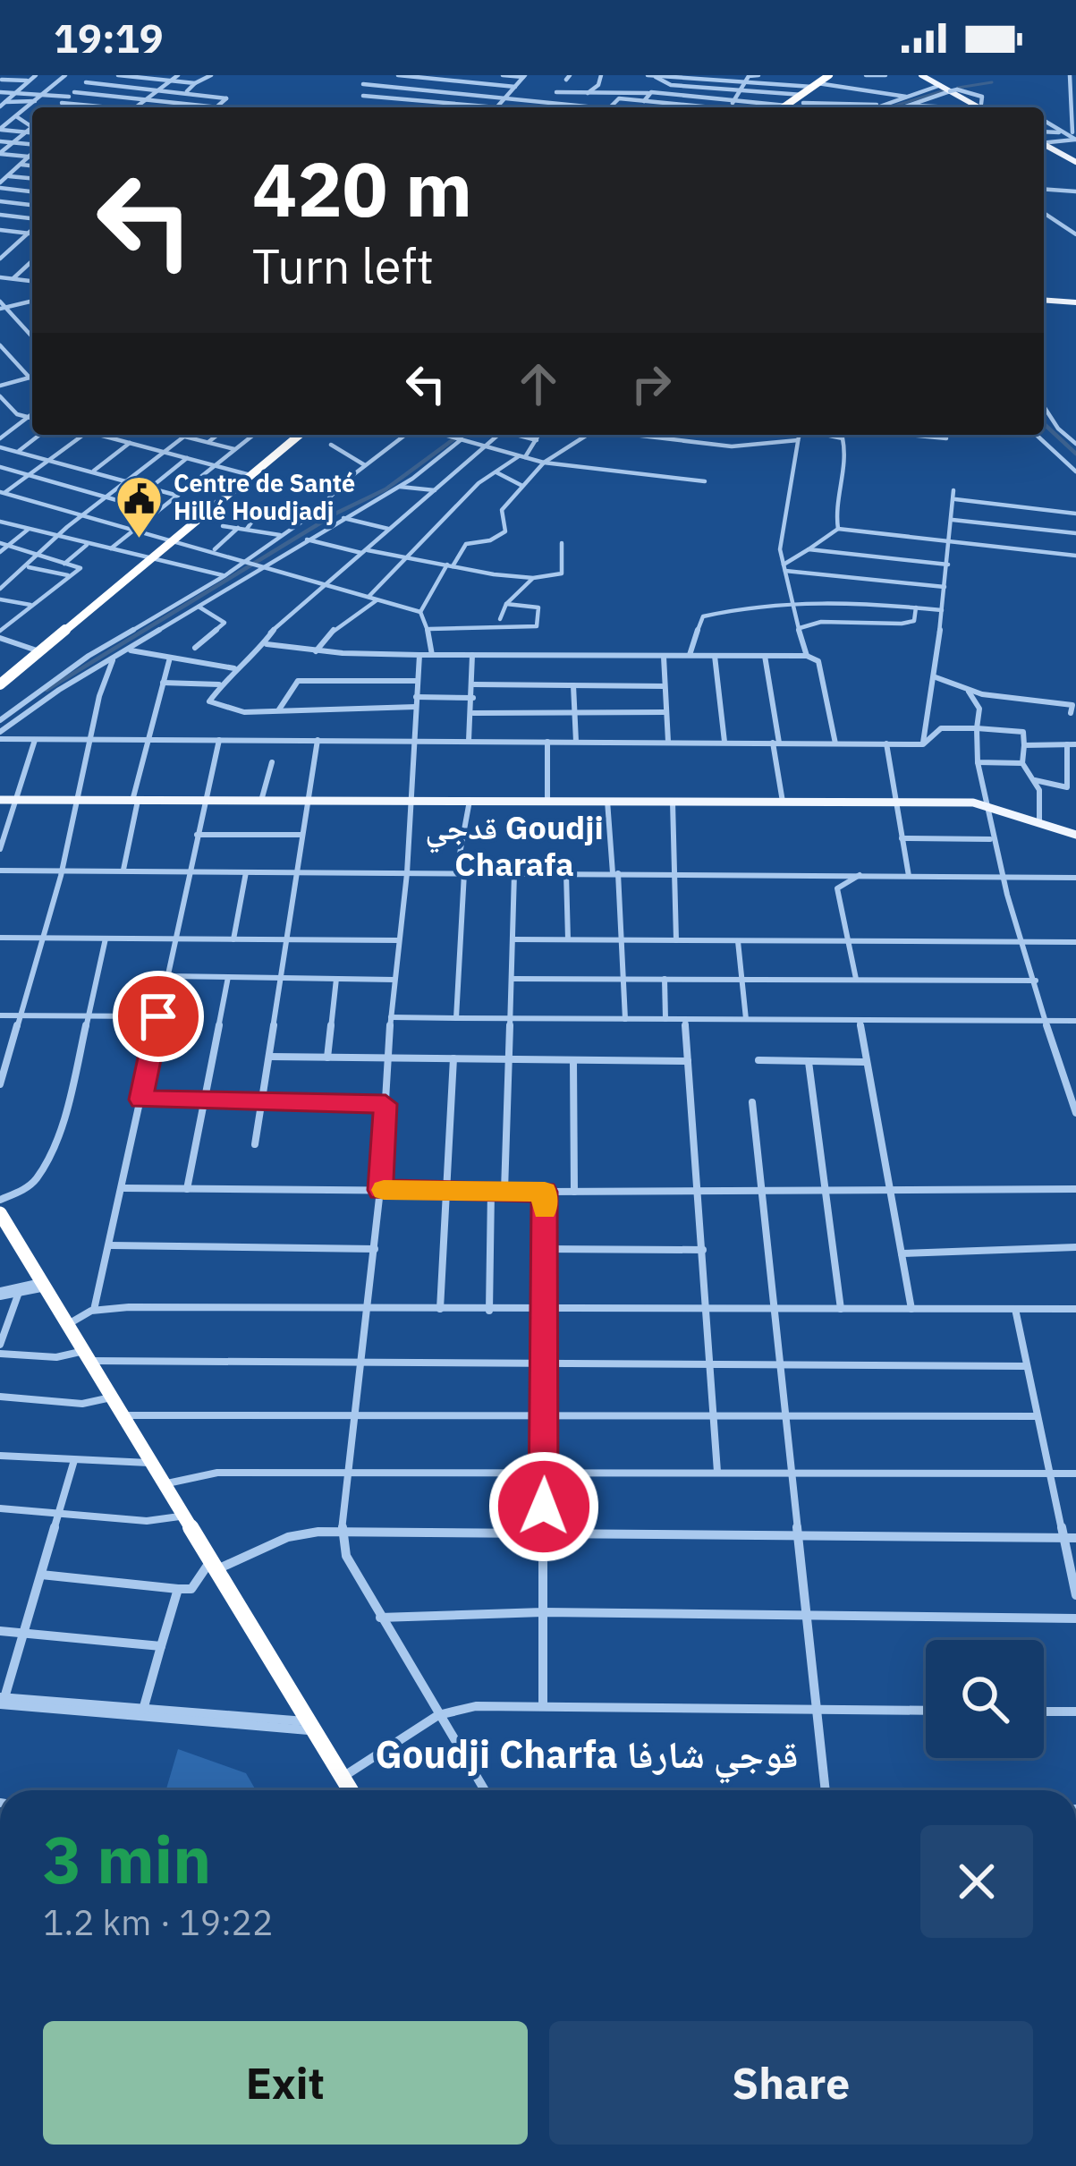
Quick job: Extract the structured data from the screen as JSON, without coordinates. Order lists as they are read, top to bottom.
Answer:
{
  "districts": ["قدجي Goudji Charafa", "Goudji Charfa قوجي شارفا"],
  "places": {
    "public building": ["Centre de Santé Hillé Houdjadj"]
  },
  "page": {
    "status": "19:19",
    "turn": ["420 m", "Turn left"],
    "heading": ["3 min", "1.2 km · 19:22"],
    "buttons": ["Exit", "Share"]
  }
}
